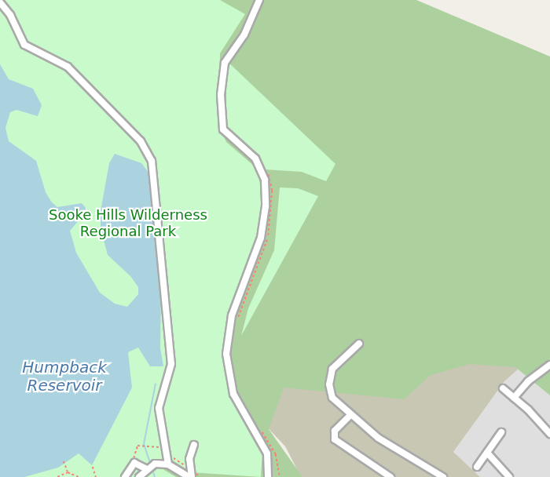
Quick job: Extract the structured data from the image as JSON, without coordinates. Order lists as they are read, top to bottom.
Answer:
{
  "water": ["Humpback Reservoir"],
  "parks": ["Sooke Hills Wilderness Regional Park"]
}
